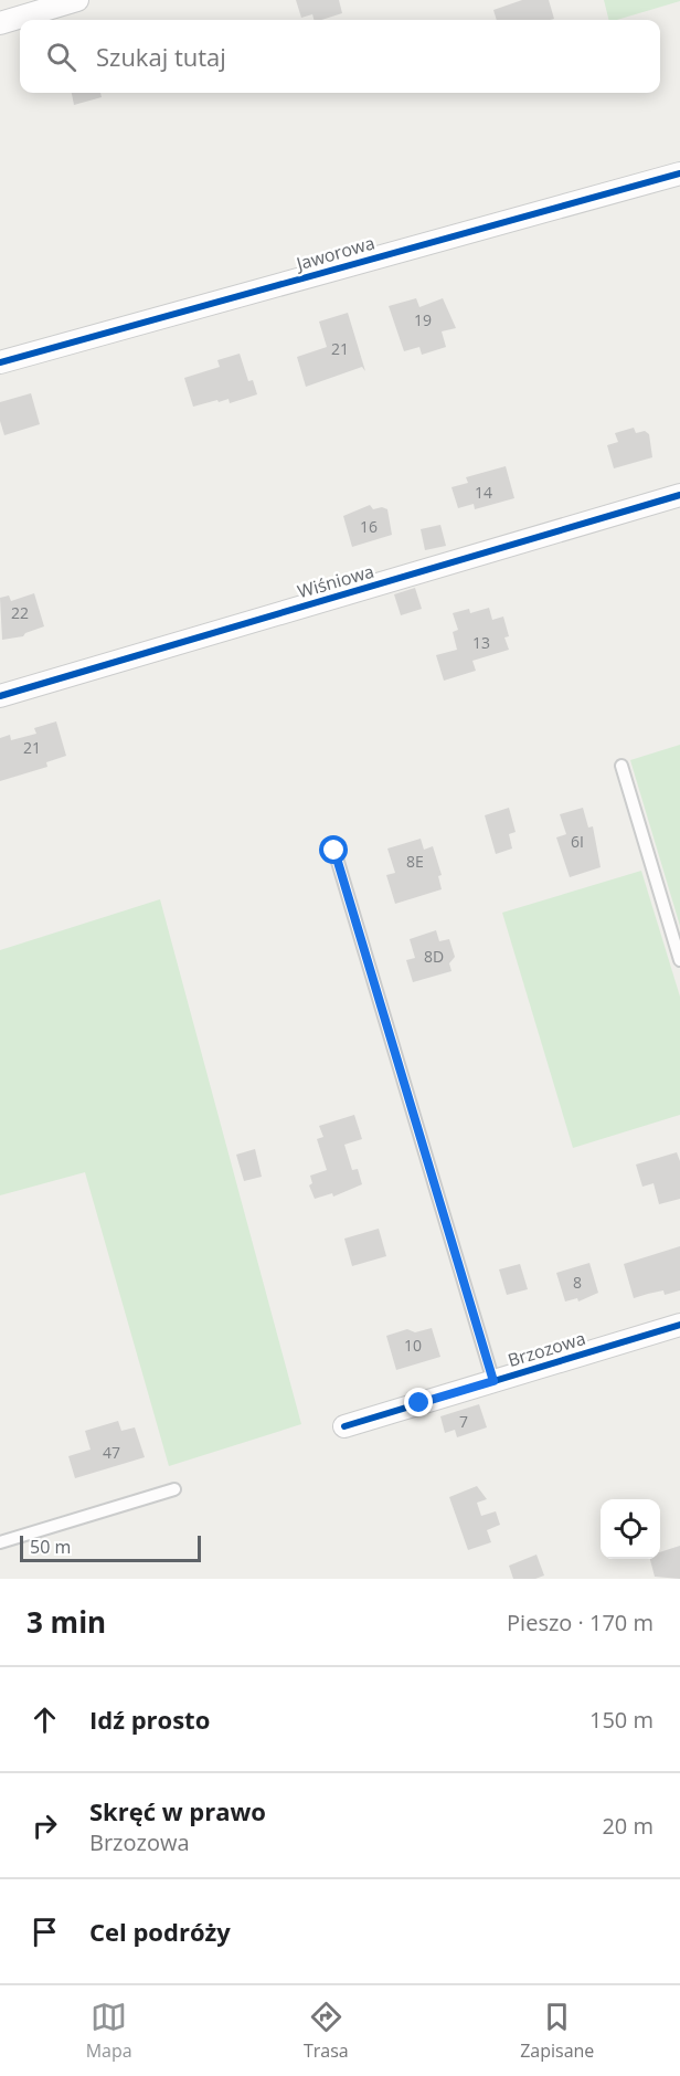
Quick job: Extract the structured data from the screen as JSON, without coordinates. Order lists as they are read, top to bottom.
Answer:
{
  "streets": {
    "street": ["Jaworowa", "Wiśniowa", "Brzozowa"]
  },
  "house_numbers": [
    "19",
    "21",
    "14",
    "16",
    "22",
    "13",
    "21",
    "6I",
    "8E",
    "8D",
    "8",
    "10",
    "7",
    "47"
  ],
  "scale_bar": "50 m",
  "page": {
    "search": "Szukaj tutaj",
    "scale": "50 m",
    "heading": ["3 min", "Pieszo · 170 m"],
    "list": [
      ["Idź prosto", "150 m"],
      ["Skręć w prawo", "Brzozowa", "20 m"],
      "Cel podróży"
    ],
    "nav": ["Mapa", "Trasa", "Zapisane"]
  }
}
